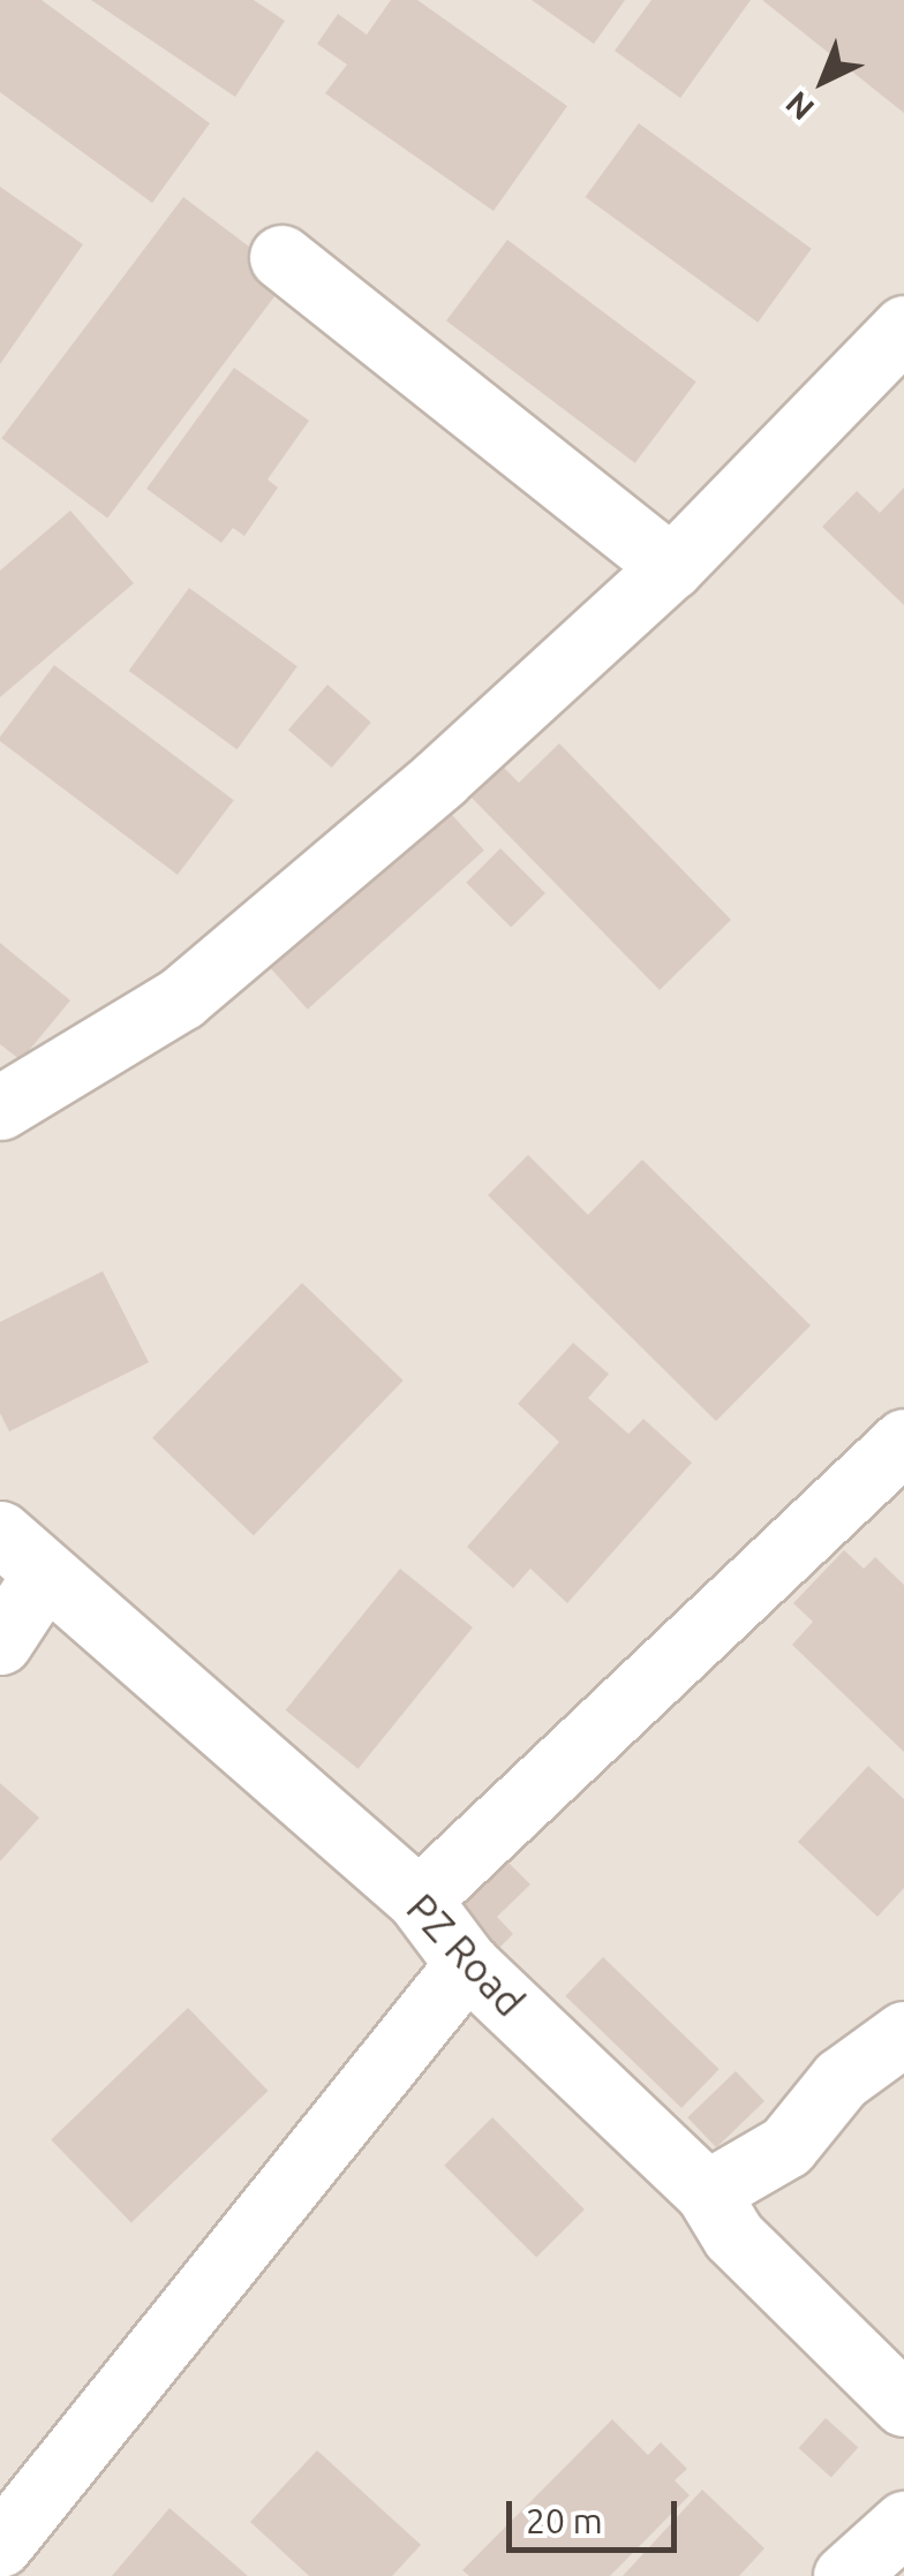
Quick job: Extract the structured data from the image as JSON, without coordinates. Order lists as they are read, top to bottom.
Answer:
{
  "streets": {
    "street": ["PZ Road"]
  },
  "scale_bar": "20 m",
  "north": "bottom left"
}
